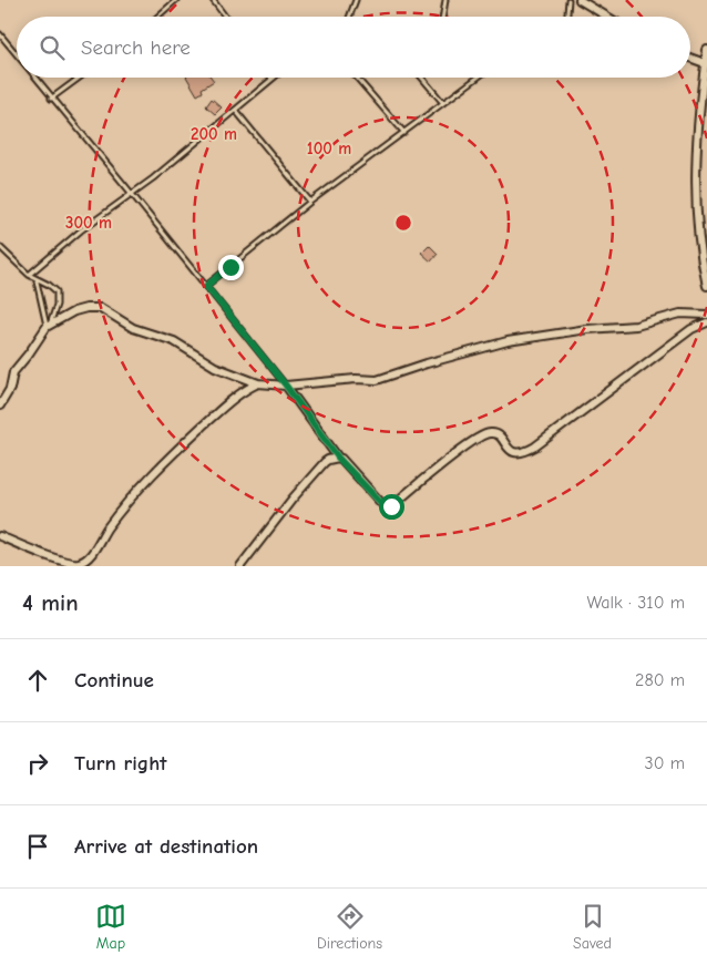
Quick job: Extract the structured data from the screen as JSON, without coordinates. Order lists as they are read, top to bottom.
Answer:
{
  "page": {
    "search": "Search here",
    "heading": ["4 min", "Walk · 310 m"],
    "list": [
      ["Continue", "280 m"],
      ["Turn right", "30 m"],
      "Arrive at destination"
    ],
    "nav": ["Map", "Directions", "Saved"]
  },
  "rings": ["200 m", "100 m", "300 m"]
}
